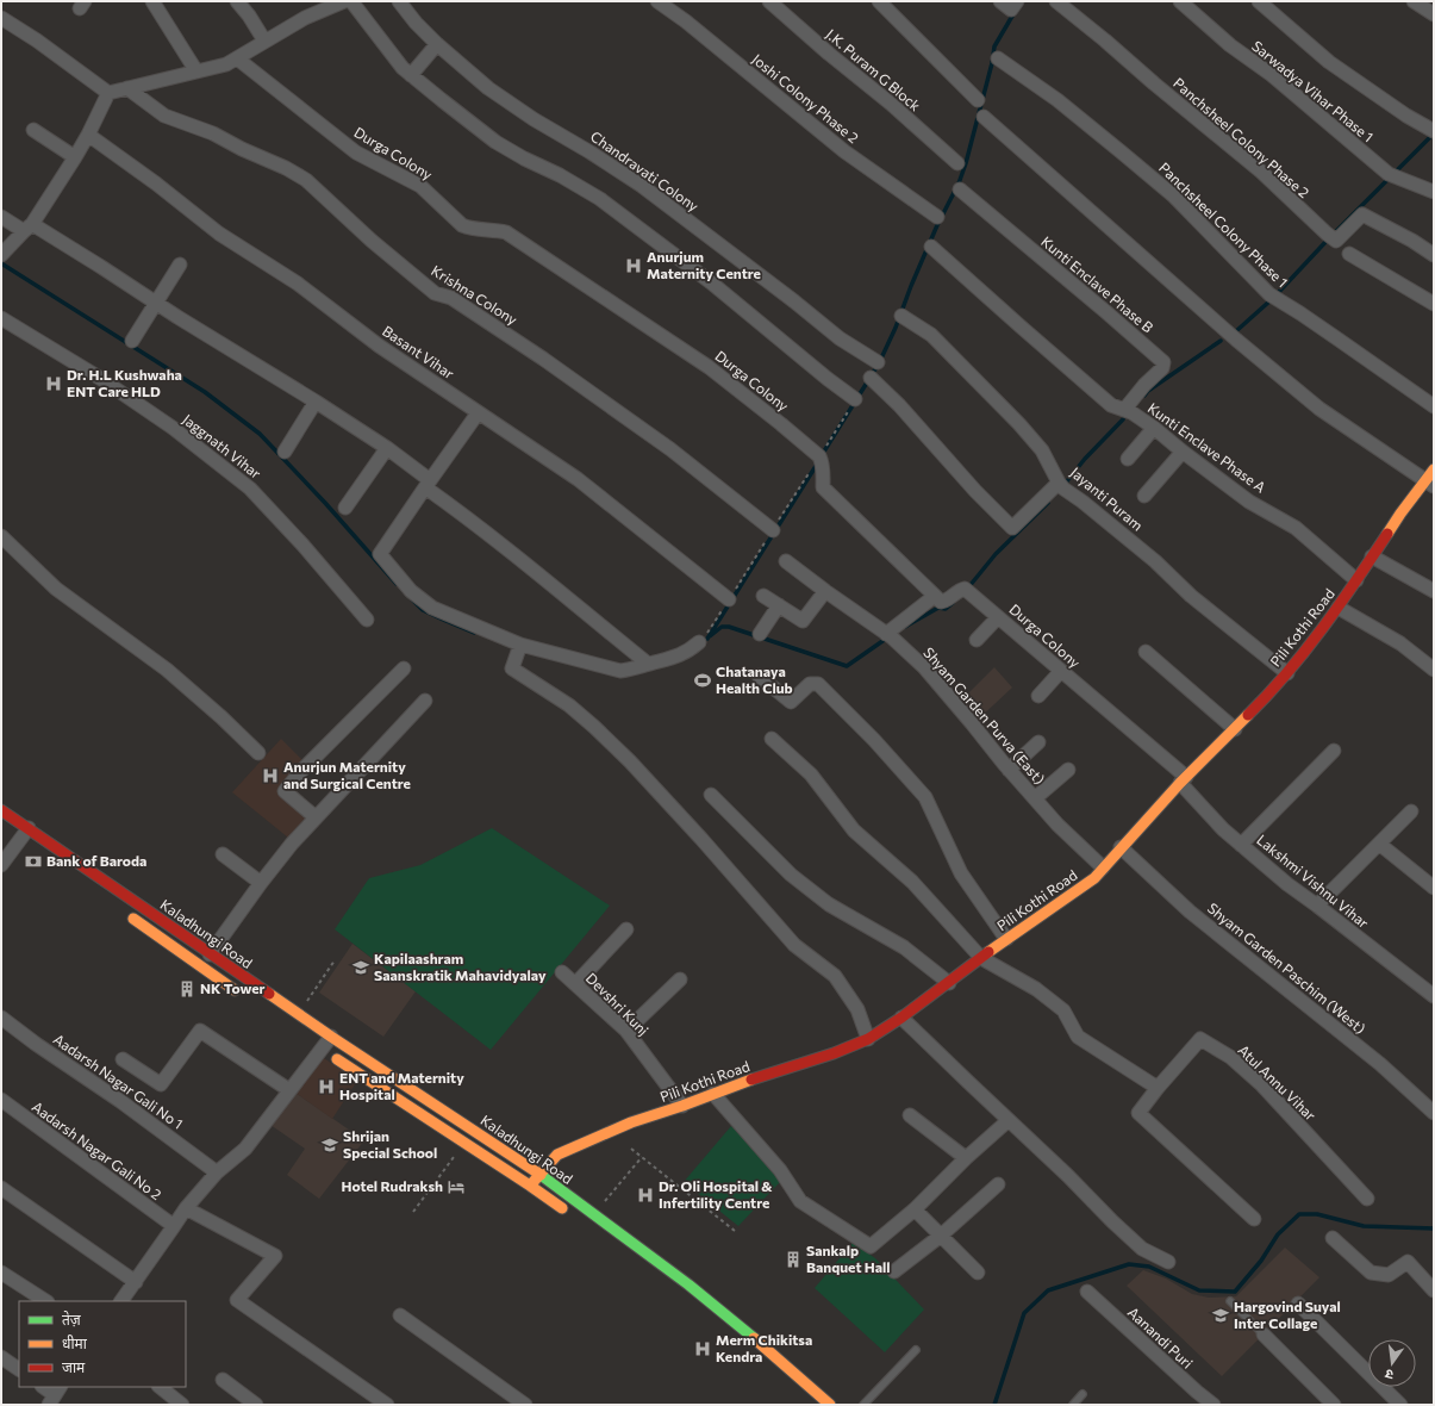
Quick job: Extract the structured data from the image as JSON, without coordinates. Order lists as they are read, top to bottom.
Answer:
{
  "streets": {
    "main road": ["Pili Kothi Road", "Kaladhungi Road"],
    "street": [
      "J.K. Puram G Block",
      "Sarwadya Vihar Phase 1",
      "Joshi Colony Phase 2",
      "Panchsheel Colony Phase 2",
      "Durga Colony",
      "Chandravati Colony",
      "Panchsheel Colony Phase 1",
      "Kunti Enclave Phase B",
      "Krishna Colony",
      "Basant Vihar",
      "Jaggnath Vihar",
      "Kunti Enclave Phase A",
      "Jayanti Puram",
      "Shyam Garden Purva (East)",
      "Lakshmi Vishnu Vihar",
      "Shyam Garden Paschim (West)",
      "Devshri Kunj",
      "Aadarsh Nagar Gali No 1",
      "Atul Annu Vihar",
      "Aadarsh Nagar Gali No 2",
      "Aanandi Puri"
    ]
  },
  "crossings": [
    ["Durga Colony", "Pili Kothi Road"],
    ["Durga Colony", "Lakshmi Vishnu Vihar"],
    ["Kunti Enclave Phase B", "Kunti Enclave Phase A"],
    ["Kunti Enclave Phase A", "Pili Kothi Road"],
    ["Jayanti Puram", "Pili Kothi Road"],
    ["Pili Kothi Road", "Shyam Garden Purva (East)"],
    ["Pili Kothi Road", "Lakshmi Vishnu Vihar"],
    ["Pili Kothi Road", "Kaladhungi Road"],
    ["Pili Kothi Road", "Shyam Garden Paschim (West)"],
    ["Pili Kothi Road", "Devshri Kunj"]
  ],
  "places": {
    "hospital": [
      "Anurjum Maternity Centre",
      "Dr. H.L Kushwaha ENT Care HLD",
      "Anurjun Maternity and Surgical Centre",
      "ENT and Maternity Hospital",
      "Dr. Oli Hospital & Infertility Centre",
      "Merm Chikitsa Kendra"
    ],
    "sports": ["Chatanaya Health Club"],
    "bank": ["Bank of Baroda"],
    "school or university": ["Kapilaashram Saanskratik Mahavidyalay", "Shrijan Special School", "Hargovind Suyal Inter Collage"],
    "building": ["NK Tower", "Sankalp Banquet Hall"],
    "hotel": ["Hotel Rudraksh"]
  },
  "legend": ["तेज़", "धीमा", "जाम"],
  "north": "bottom"
}
